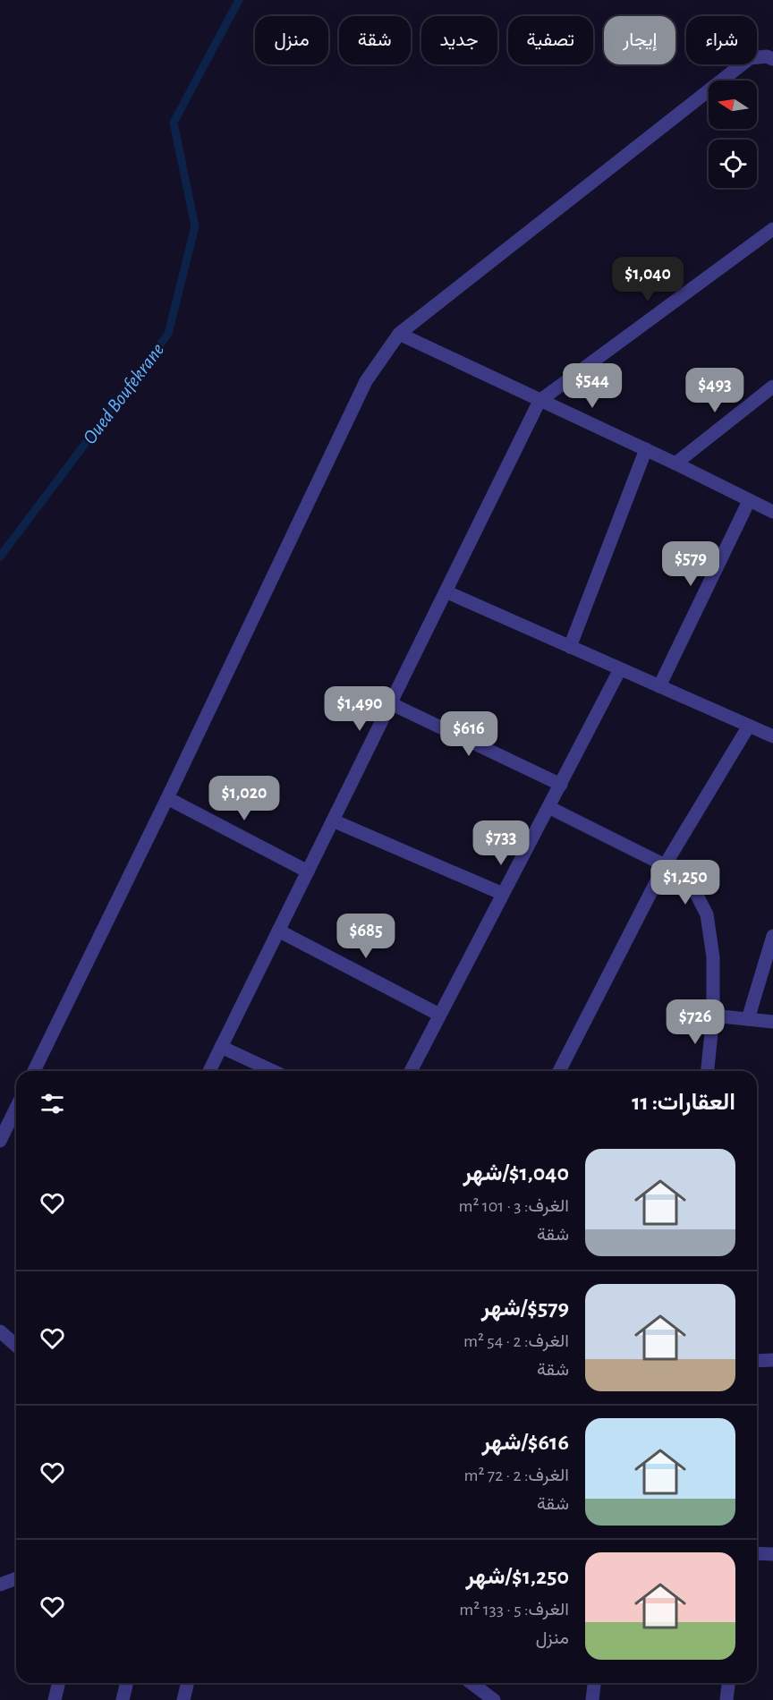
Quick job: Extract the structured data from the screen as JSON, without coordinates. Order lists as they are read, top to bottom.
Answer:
{
  "water": ["Oued Boufekrane"],
  "north": "left",
  "page": {
    "chip": [
      "شراء",
      "إيجار",
      "تصفية",
      "جديد",
      "شقة",
      "منزل"
    ],
    "price": [
      "$1,040",
      "$544",
      "$493",
      "$579",
      "$1,490",
      "$616",
      "$1,020",
      "$733",
      "$1,250",
      "$685",
      "$726"
    ],
    "heading": "العقارات: 11",
    "list": [
      {
        "name": "$1,040/شهر",
        "note": "الغرف: 3 · 101 m² · شقة"
      },
      {
        "name": "$579/شهر",
        "note": "الغرف: 2 · 54 m² · شقة"
      },
      {
        "name": "$616/شهر",
        "note": "الغرف: 2 · 72 m² · شقة"
      },
      {
        "name": "$1,250/شهر",
        "note": "الغرف: 5 · 133 m² · منزل"
      }
    ]
  }
}
